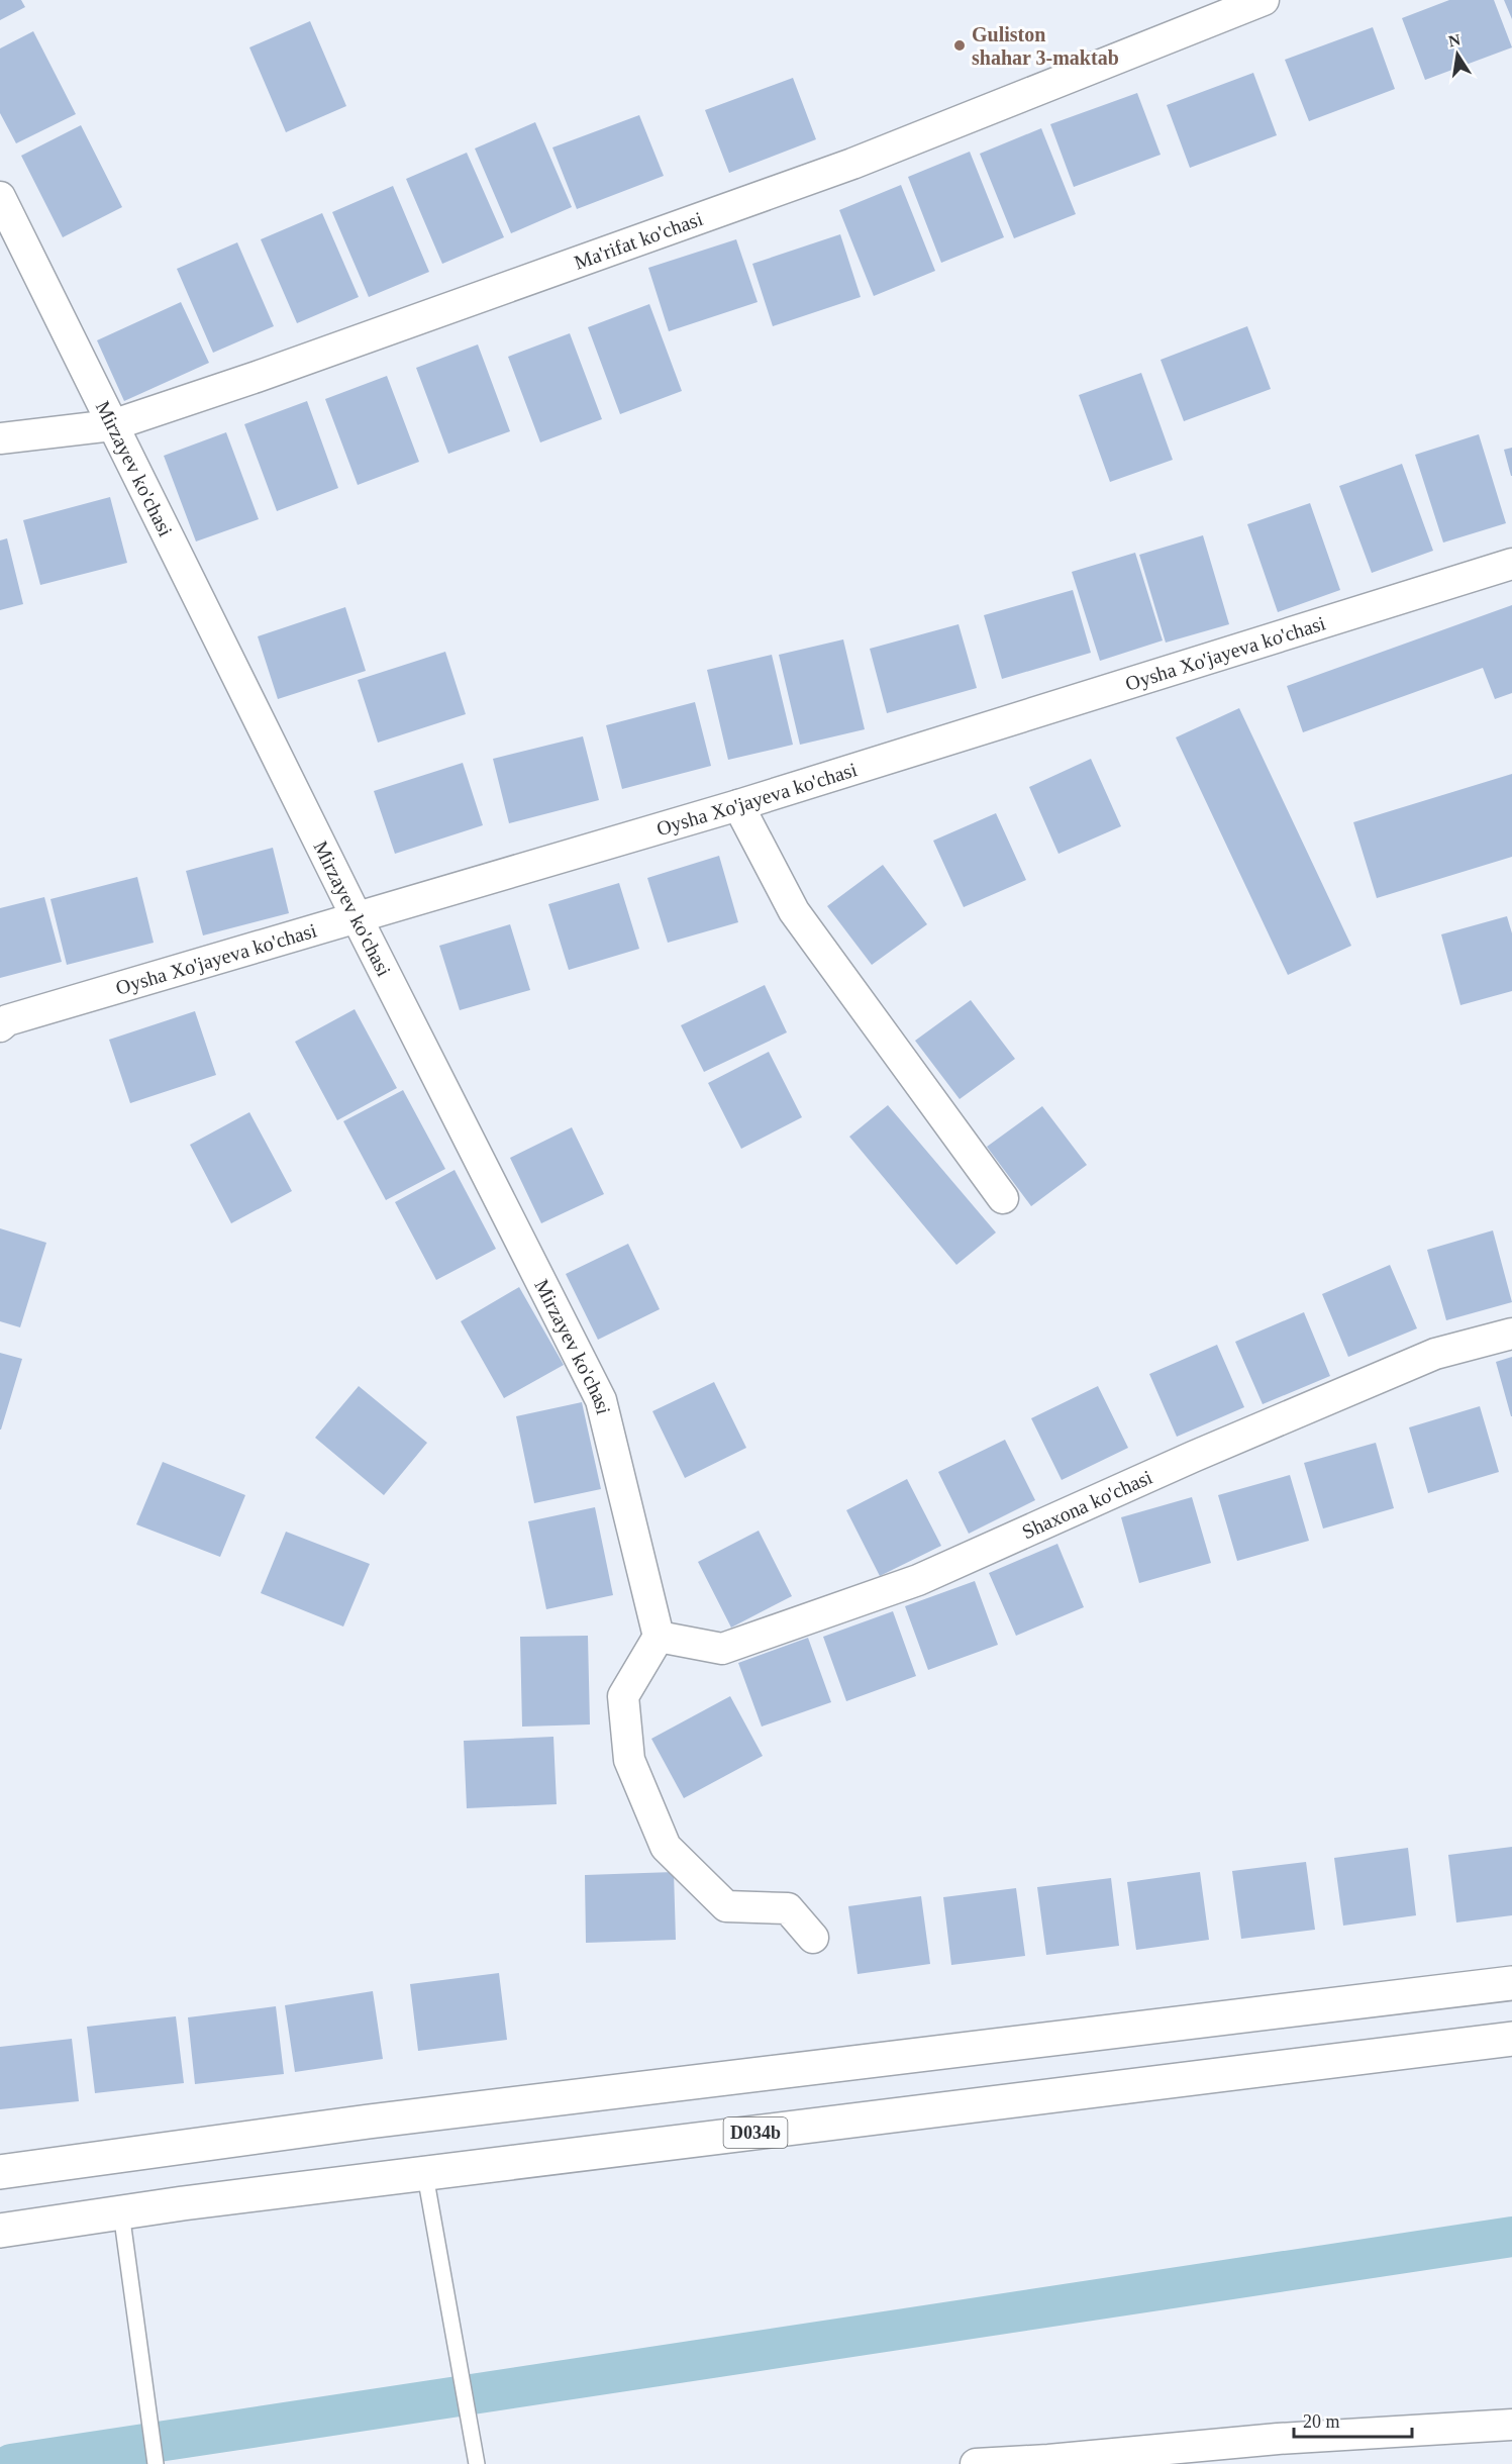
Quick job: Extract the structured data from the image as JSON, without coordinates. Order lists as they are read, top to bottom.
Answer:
{
  "streets": {
    "main road": ["D034b"],
    "street": [
      "Ma'rifat ko'chasi",
      "Mirzayev ko'chasi",
      "Oysha Xo'jayeva ko'chasi",
      "Shaxona ko'chasi"
    ]
  },
  "crossings": [
    ["Ma'rifat ko'chasi", "Mirzayev ko'chasi"],
    ["Mirzayev ko'chasi", "Oysha Xo'jayeva ko'chasi"],
    ["Mirzayev ko'chasi", "Shaxona ko'chasi"]
  ],
  "places": ["Guliston shahar 3-maktab"],
  "scale_bar": "20 m",
  "north": "top"
}
